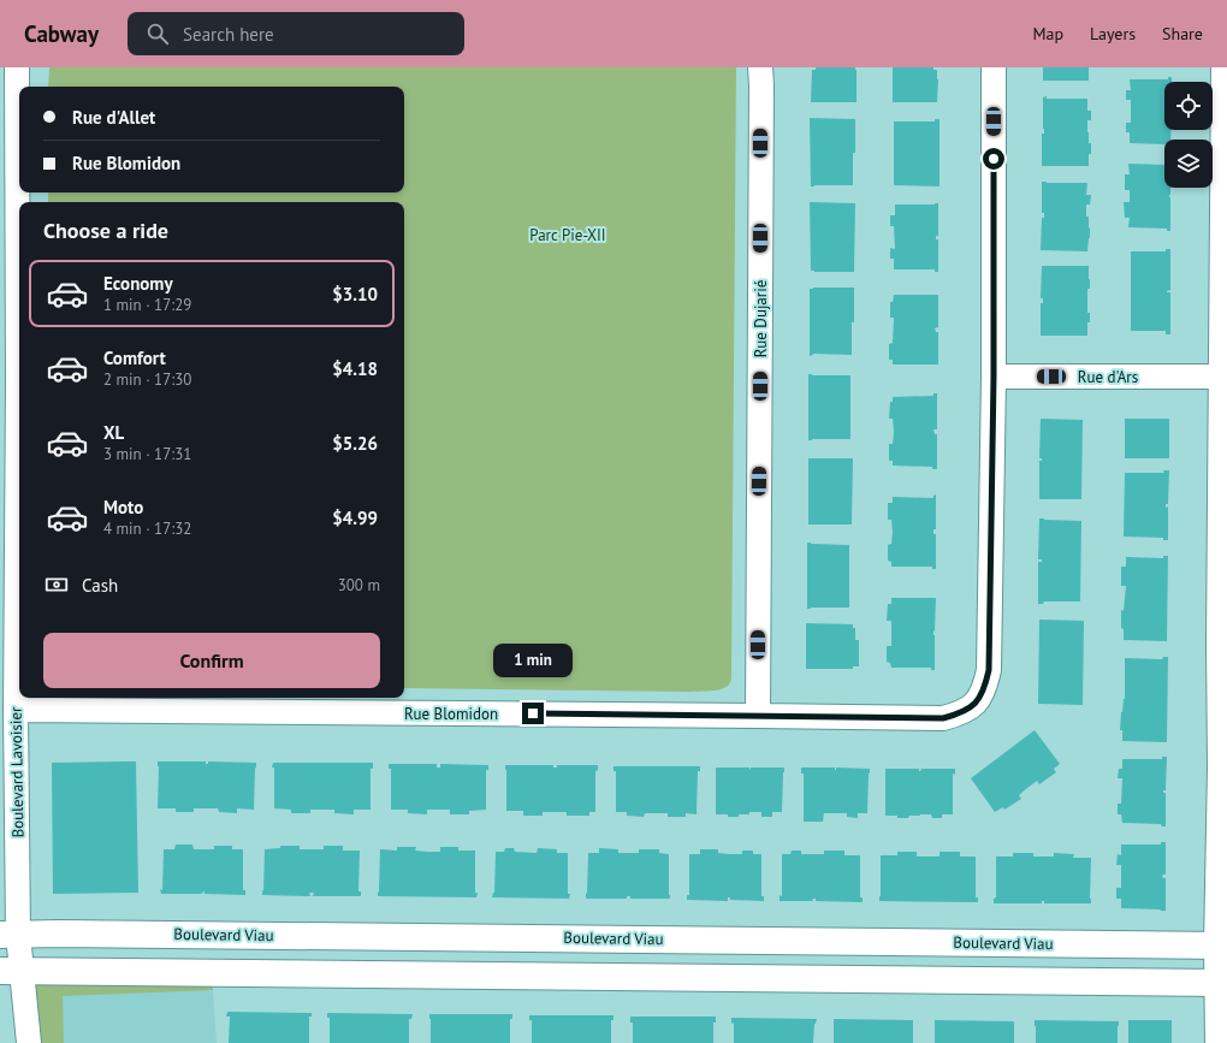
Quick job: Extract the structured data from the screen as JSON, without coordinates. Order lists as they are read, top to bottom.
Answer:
{
  "streets": {
    "main road": ["Boulevard Viau"],
    "street": [
      "Rue Dujarié",
      "Rue d'Ars",
      "Rue Blomidon",
      "Boulevard Lavoisier"
    ]
  },
  "crossings": [
    ["Rue Dujarié", "Rue Blomidon"],
    ["Rue d'Ars", "Rue Blomidon"],
    ["Rue Blomidon", "Boulevard Lavoisier"],
    ["Boulevard Lavoisier", "Boulevard Viau"]
  ],
  "parks": ["Parc Pie-XII"],
  "page": {
    "header": "Cabway",
    "search": "Search here",
    "nav": ["Map", "Layers", "Share"],
    "banner": ["Rue d'Allet", "Rue Blomidon"],
    "heading": "Choose a ride",
    "list": [
      {
        "name": "Economy",
        "note": "1 min · 17:29",
        "value": "$3.10"
      },
      {
        "name": "Comfort",
        "note": "2 min · 17:30",
        "value": "$4.18"
      },
      {
        "name": "XL",
        "note": "3 min · 17:31",
        "value": "$5.26"
      },
      {
        "name": "Moto",
        "note": "4 min · 17:32",
        "value": "$4.99"
      }
    ],
    "pay": ["Cash", "300 m"],
    "buttons": "Confirm",
    "bubble": "1 min"
  }
}
